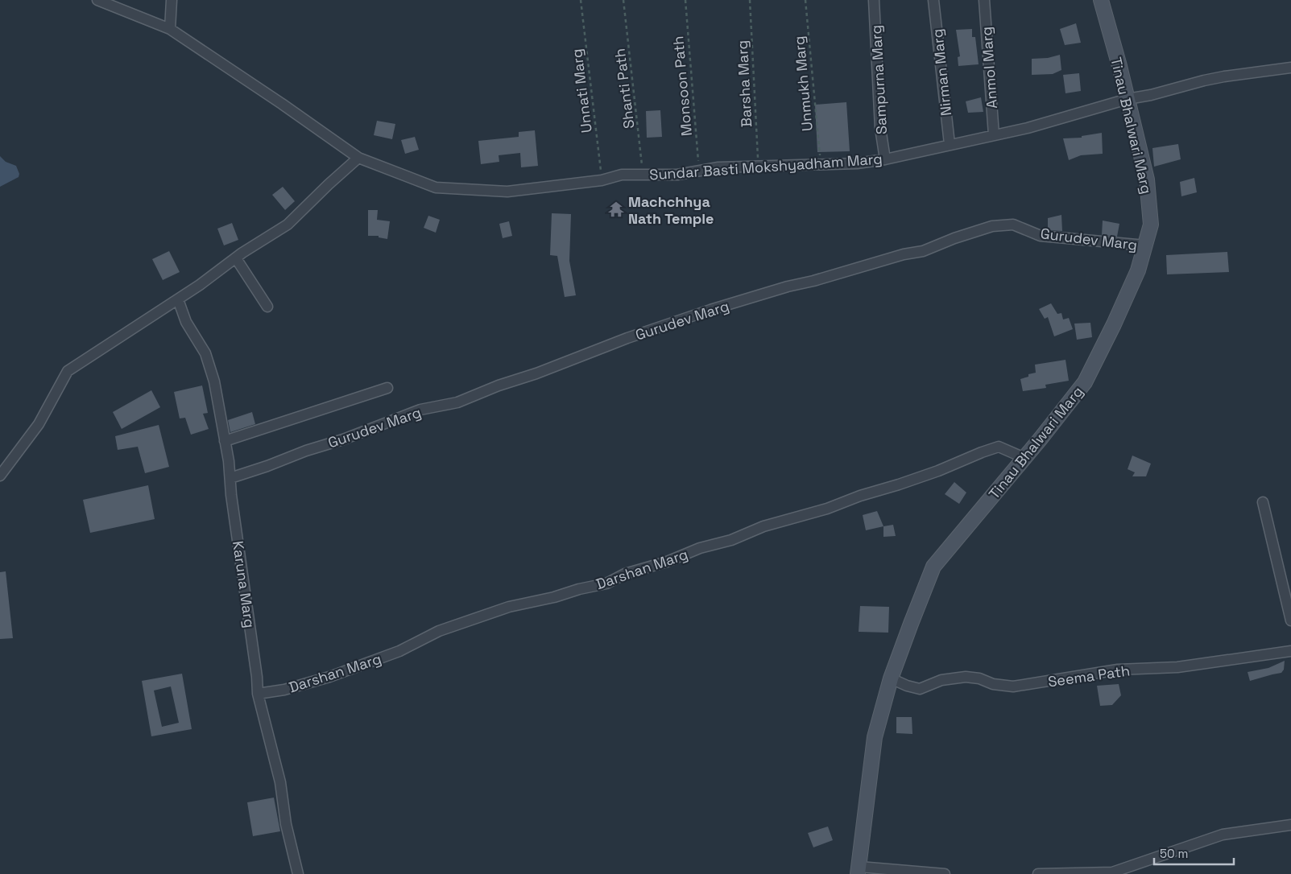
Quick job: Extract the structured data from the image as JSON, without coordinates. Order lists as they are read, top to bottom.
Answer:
{
  "streets": {
    "street": [
      "Anmol Marg",
      "Nirman Marg",
      "Sampurna Marg",
      "Tinau Bhalwari Marg",
      "Sundar Basti Mokshyadham Marg",
      "Gurudev Marg",
      "Darshan Marg",
      "Karuna Marg",
      "Seema Path"
    ],
    "path": [
      "Barsha Marg",
      "Unmukh Marg",
      "Monsoon Path",
      "Shanti Path",
      "Unnati Marg"
    ]
  },
  "crossings": [
    ["Anmol Marg", "Sundar Basti Mokshyadham Marg"],
    ["Nirman Marg", "Sundar Basti Mokshyadham Marg"],
    ["Sampurna Marg", "Sundar Basti Mokshyadham Marg"],
    ["Barsha Marg", "Sundar Basti Mokshyadham Marg"],
    ["Unmukh Marg", "Sundar Basti Mokshyadham Marg"],
    ["Monsoon Path", "Sundar Basti Mokshyadham Marg"],
    ["Shanti Path", "Sundar Basti Mokshyadham Marg"],
    ["Unnati Marg", "Sundar Basti Mokshyadham Marg"],
    ["Tinau Bhalwari Marg", "Sundar Basti Mokshyadham Marg"],
    ["Tinau Bhalwari Marg", "Gurudev Marg"],
    ["Tinau Bhalwari Marg", "Darshan Marg"],
    ["Tinau Bhalwari Marg", "Seema Path"],
    ["Gurudev Marg", "Karuna Marg"],
    ["Darshan Marg", "Karuna Marg"]
  ],
  "places": {
    "temple": ["Machchhya Nath Temple"]
  },
  "scale_bar": "50 m"
}
